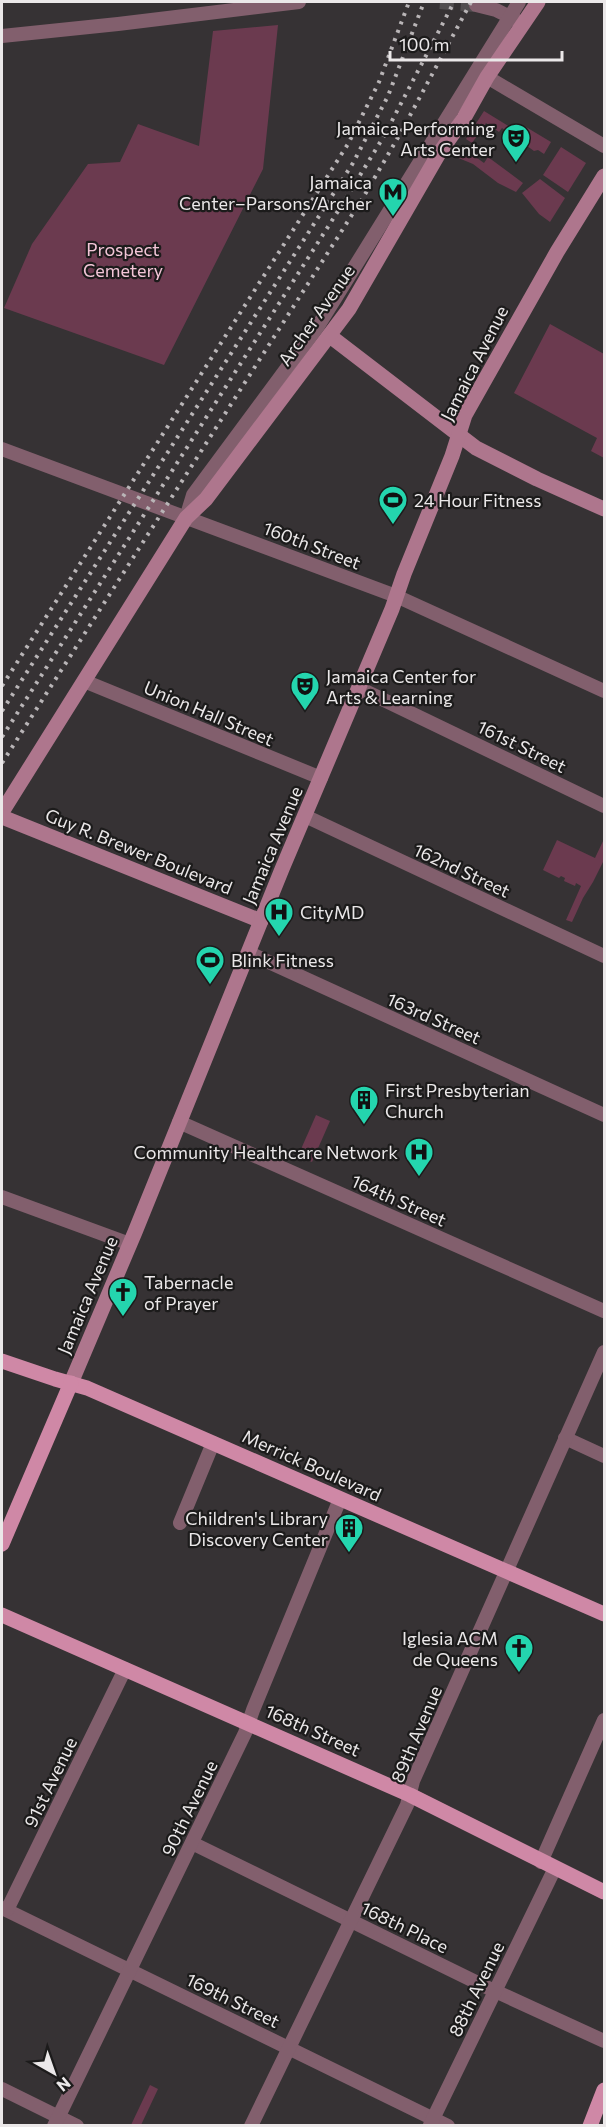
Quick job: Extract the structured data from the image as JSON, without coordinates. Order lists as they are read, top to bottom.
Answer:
{
  "streets": {
    "main road": [
      "Archer Avenue",
      "Jamaica Avenue",
      "Guy R. Brewer Boulevard",
      "Merrick Boulevard",
      "168th Street"
    ],
    "street": [
      "160th Street",
      "Union Hall Street",
      "161st Street",
      "162nd Street",
      "163rd Street",
      "164th Street",
      "89th Avenue",
      "91st Avenue",
      "90th Avenue",
      "168th Place",
      "88th Avenue",
      "169th Street"
    ]
  },
  "crossings": [
    ["Archer Avenue", "160th Street"],
    ["Archer Avenue", "Union Hall Street"],
    ["Jamaica Avenue", "160th Street"],
    ["Jamaica Avenue", "Union Hall Street"],
    ["Jamaica Avenue", "161st Street"],
    ["Jamaica Avenue", "Guy R. Brewer Boulevard"],
    ["Jamaica Avenue", "162nd Street"],
    ["Jamaica Avenue", "163rd Street"],
    ["Jamaica Avenue", "164th Street"],
    ["Jamaica Avenue", "Merrick Boulevard"],
    ["Merrick Boulevard", "89th Avenue"],
    ["Merrick Boulevard", "90th Avenue"],
    ["168th Street", "89th Avenue"],
    ["168th Street", "91st Avenue"],
    ["168th Street", "90th Avenue"],
    ["168th Street", "88th Avenue"],
    ["89th Avenue", "168th Place"],
    ["89th Avenue", "169th Street"],
    ["91st Avenue", "169th Street"],
    ["90th Avenue", "168th Place"],
    ["90th Avenue", "169th Street"],
    ["168th Place", "88th Avenue"],
    ["88th Avenue", "169th Street"]
  ],
  "parks": ["Prospect Cemetery"],
  "places": {
    "theatre": ["Jamaica Performing Arts Center", "Jamaica Center for Arts & Learning"],
    "metro station": ["Jamaica Center–Parsons/Archer"],
    "sports": ["24 Hour Fitness", "Blink Fitness"],
    "hospital": ["CityMD", "Community Healthcare Network"],
    "building": ["First Presbyterian Church", "Children's Library Discovery Center"],
    "church": ["Tabernacle of Prayer", "Iglesia ACM de Queens"]
  },
  "scale_bar": "100 m",
  "north": "bottom right"
}
